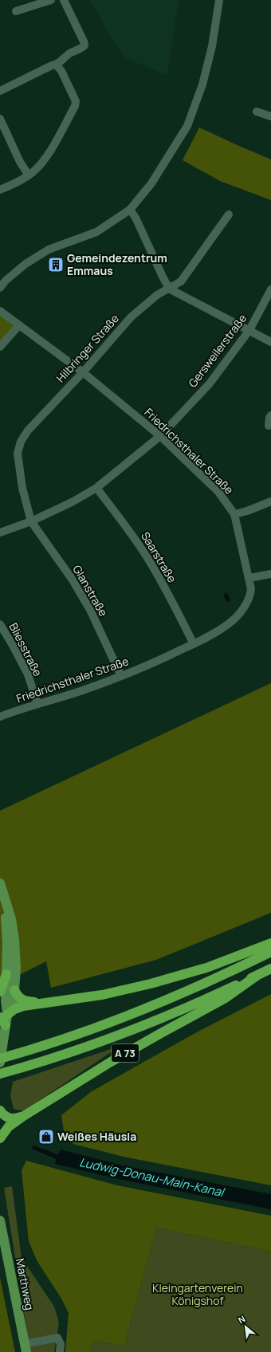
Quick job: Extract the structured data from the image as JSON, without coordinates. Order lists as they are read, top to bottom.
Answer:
{
  "streets": {
    "highway": ["A 73"],
    "main road": ["Marthweg"],
    "street": [
      "Hilbringer Straße",
      "Gersweilerstraße",
      "Friedrichsthaler Straße",
      "Saarstraße",
      "Glanstraße",
      "Bliesstraße"
    ]
  },
  "crossings": [
    ["Hilbringer Straße", "Gersweilerstraße"],
    ["Hilbringer Straße", "Friedrichsthaler Straße"],
    ["Hilbringer Straße", "Glanstraße"],
    ["Gersweilerstraße", "Friedrichsthaler Straße"],
    ["Gersweilerstraße", "Saarstraße"],
    ["Gersweilerstraße", "Glanstraße"],
    ["Friedrichsthaler Straße", "Saarstraße"],
    ["Friedrichsthaler Straße", "Glanstraße"],
    ["Friedrichsthaler Straße", "Bliesstraße"]
  ],
  "water": ["Ludwig-Donau-Main-Kanal"],
  "parks": ["Kleingartenverein Königshof"],
  "places": {
    "building": ["Gemeindezentrum Emmaus"],
    "shop": ["Weißes Häusla"]
  },
  "north": "top left"
}
